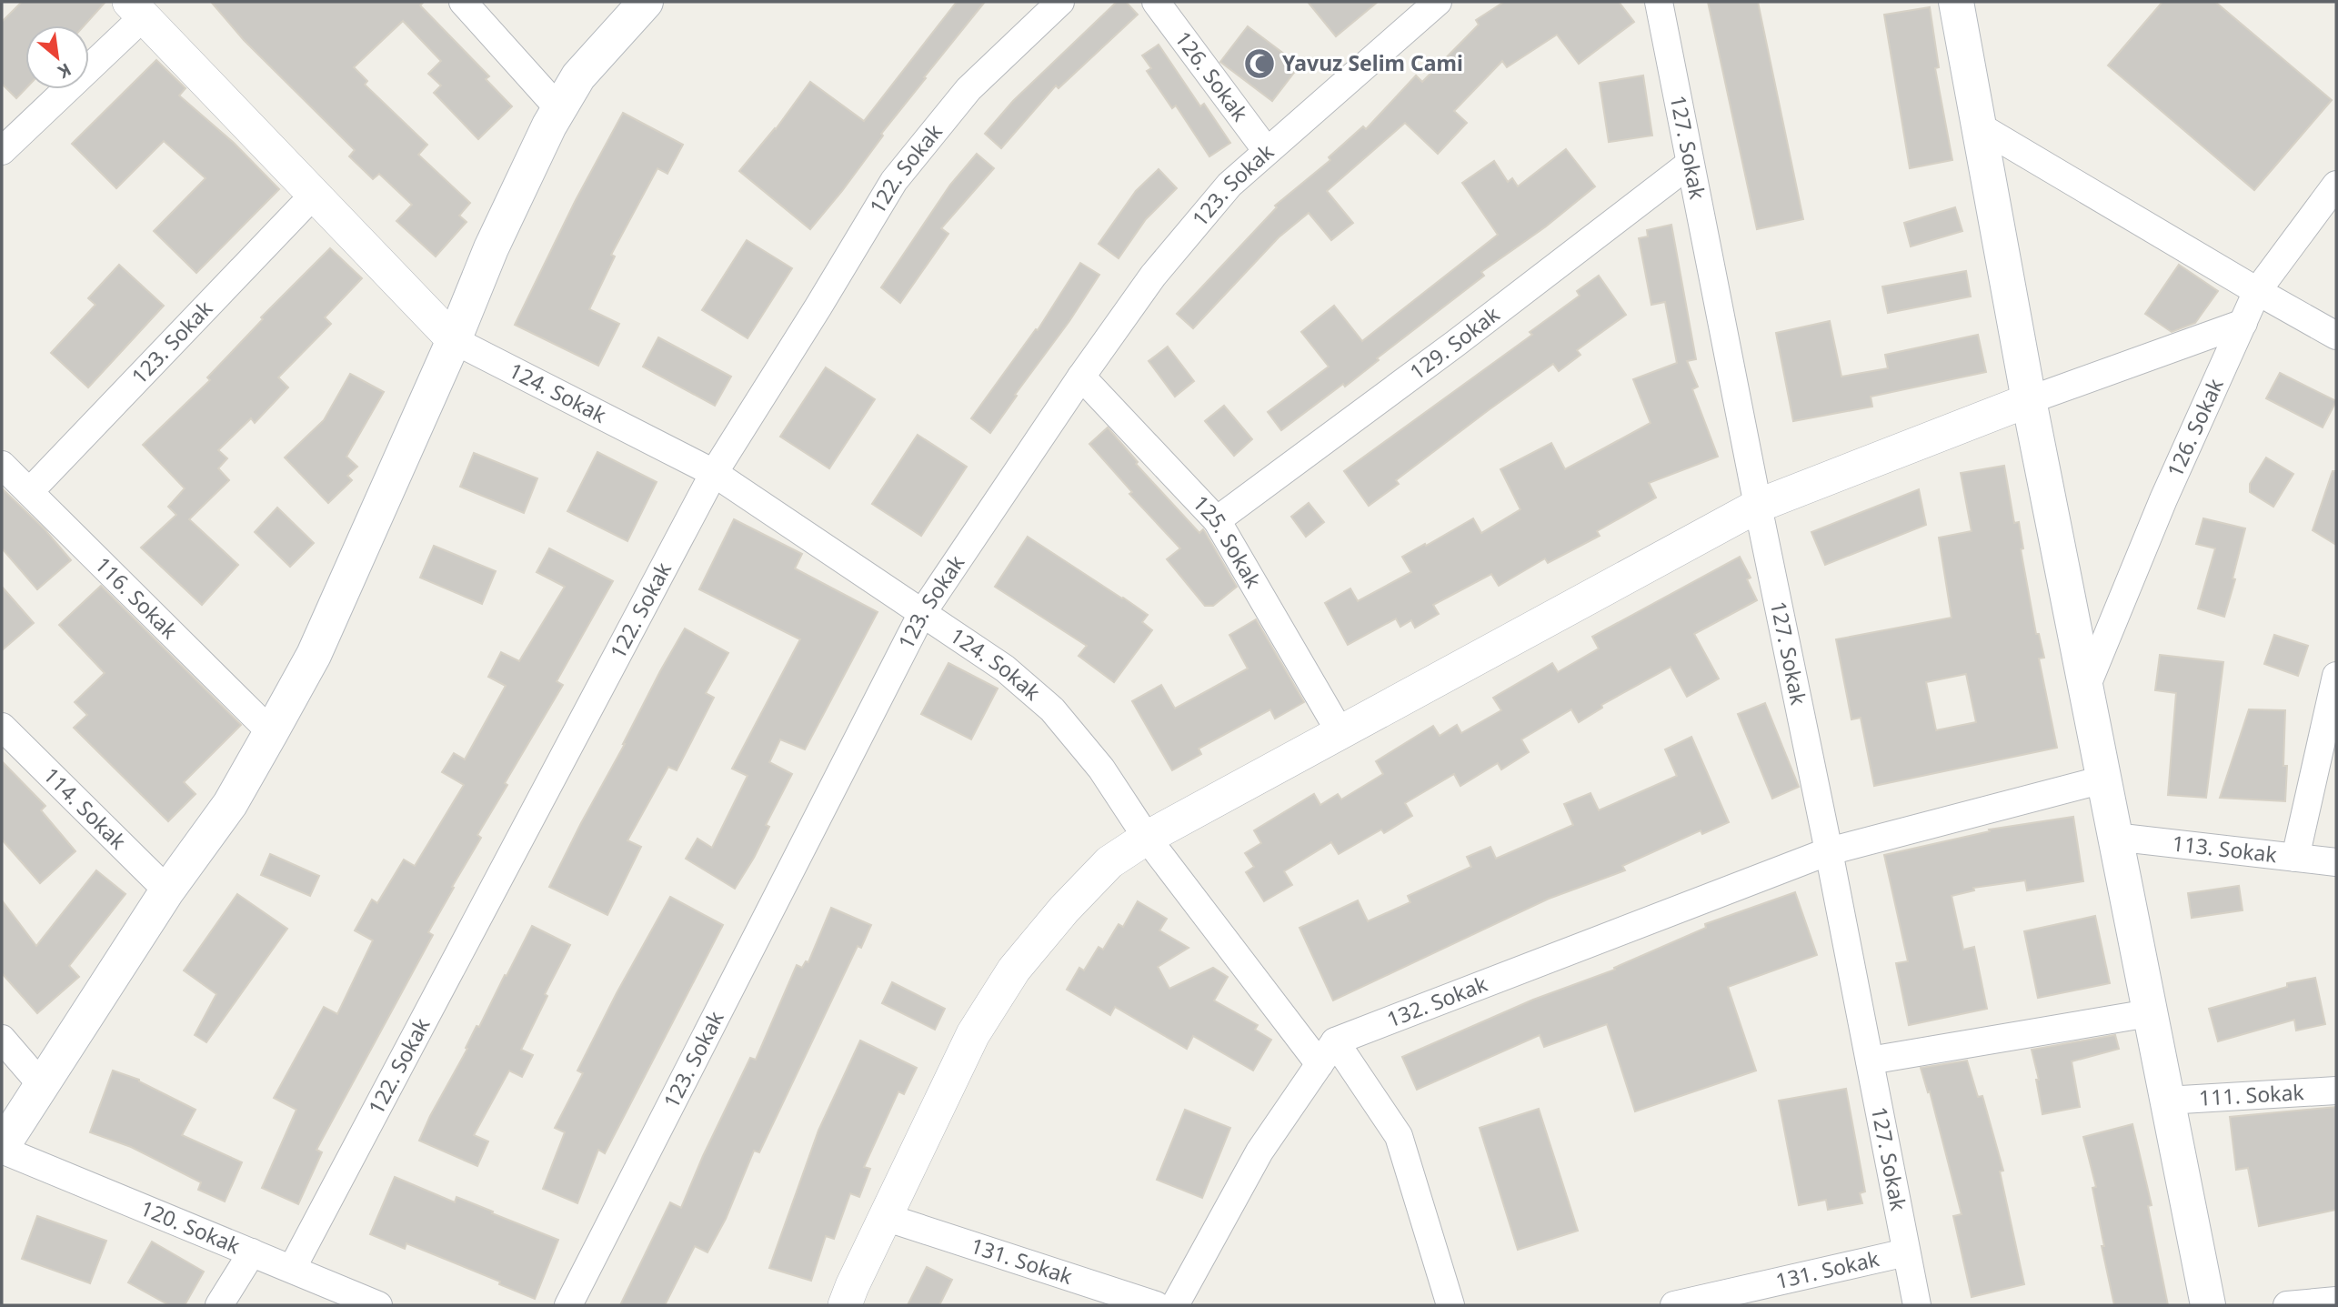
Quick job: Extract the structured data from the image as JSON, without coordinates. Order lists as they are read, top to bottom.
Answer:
{
  "streets": {
    "street": [
      "126. Sokak",
      "127. Sokak",
      "122. Sokak",
      "123. Sokak",
      "129. Sokak",
      "124. Sokak",
      "125. Sokak",
      "116. Sokak",
      "114. Sokak",
      "113. Sokak",
      "132. Sokak",
      "111. Sokak",
      "120. Sokak",
      "131. Sokak"
    ]
  },
  "crossings": [
    ["126. Sokak", "123. Sokak"],
    ["127. Sokak", "129. Sokak"],
    ["127. Sokak", "132. Sokak"],
    ["127. Sokak", "131. Sokak"],
    ["122. Sokak", "124. Sokak"],
    ["122. Sokak", "120. Sokak"],
    ["123. Sokak", "124. Sokak"],
    ["123. Sokak", "125. Sokak"],
    ["123. Sokak", "116. Sokak"],
    ["129. Sokak", "125. Sokak"]
  ],
  "places": {
    "mosque": ["Yavuz Selim Cami"]
  },
  "north": "bottom right"
}
